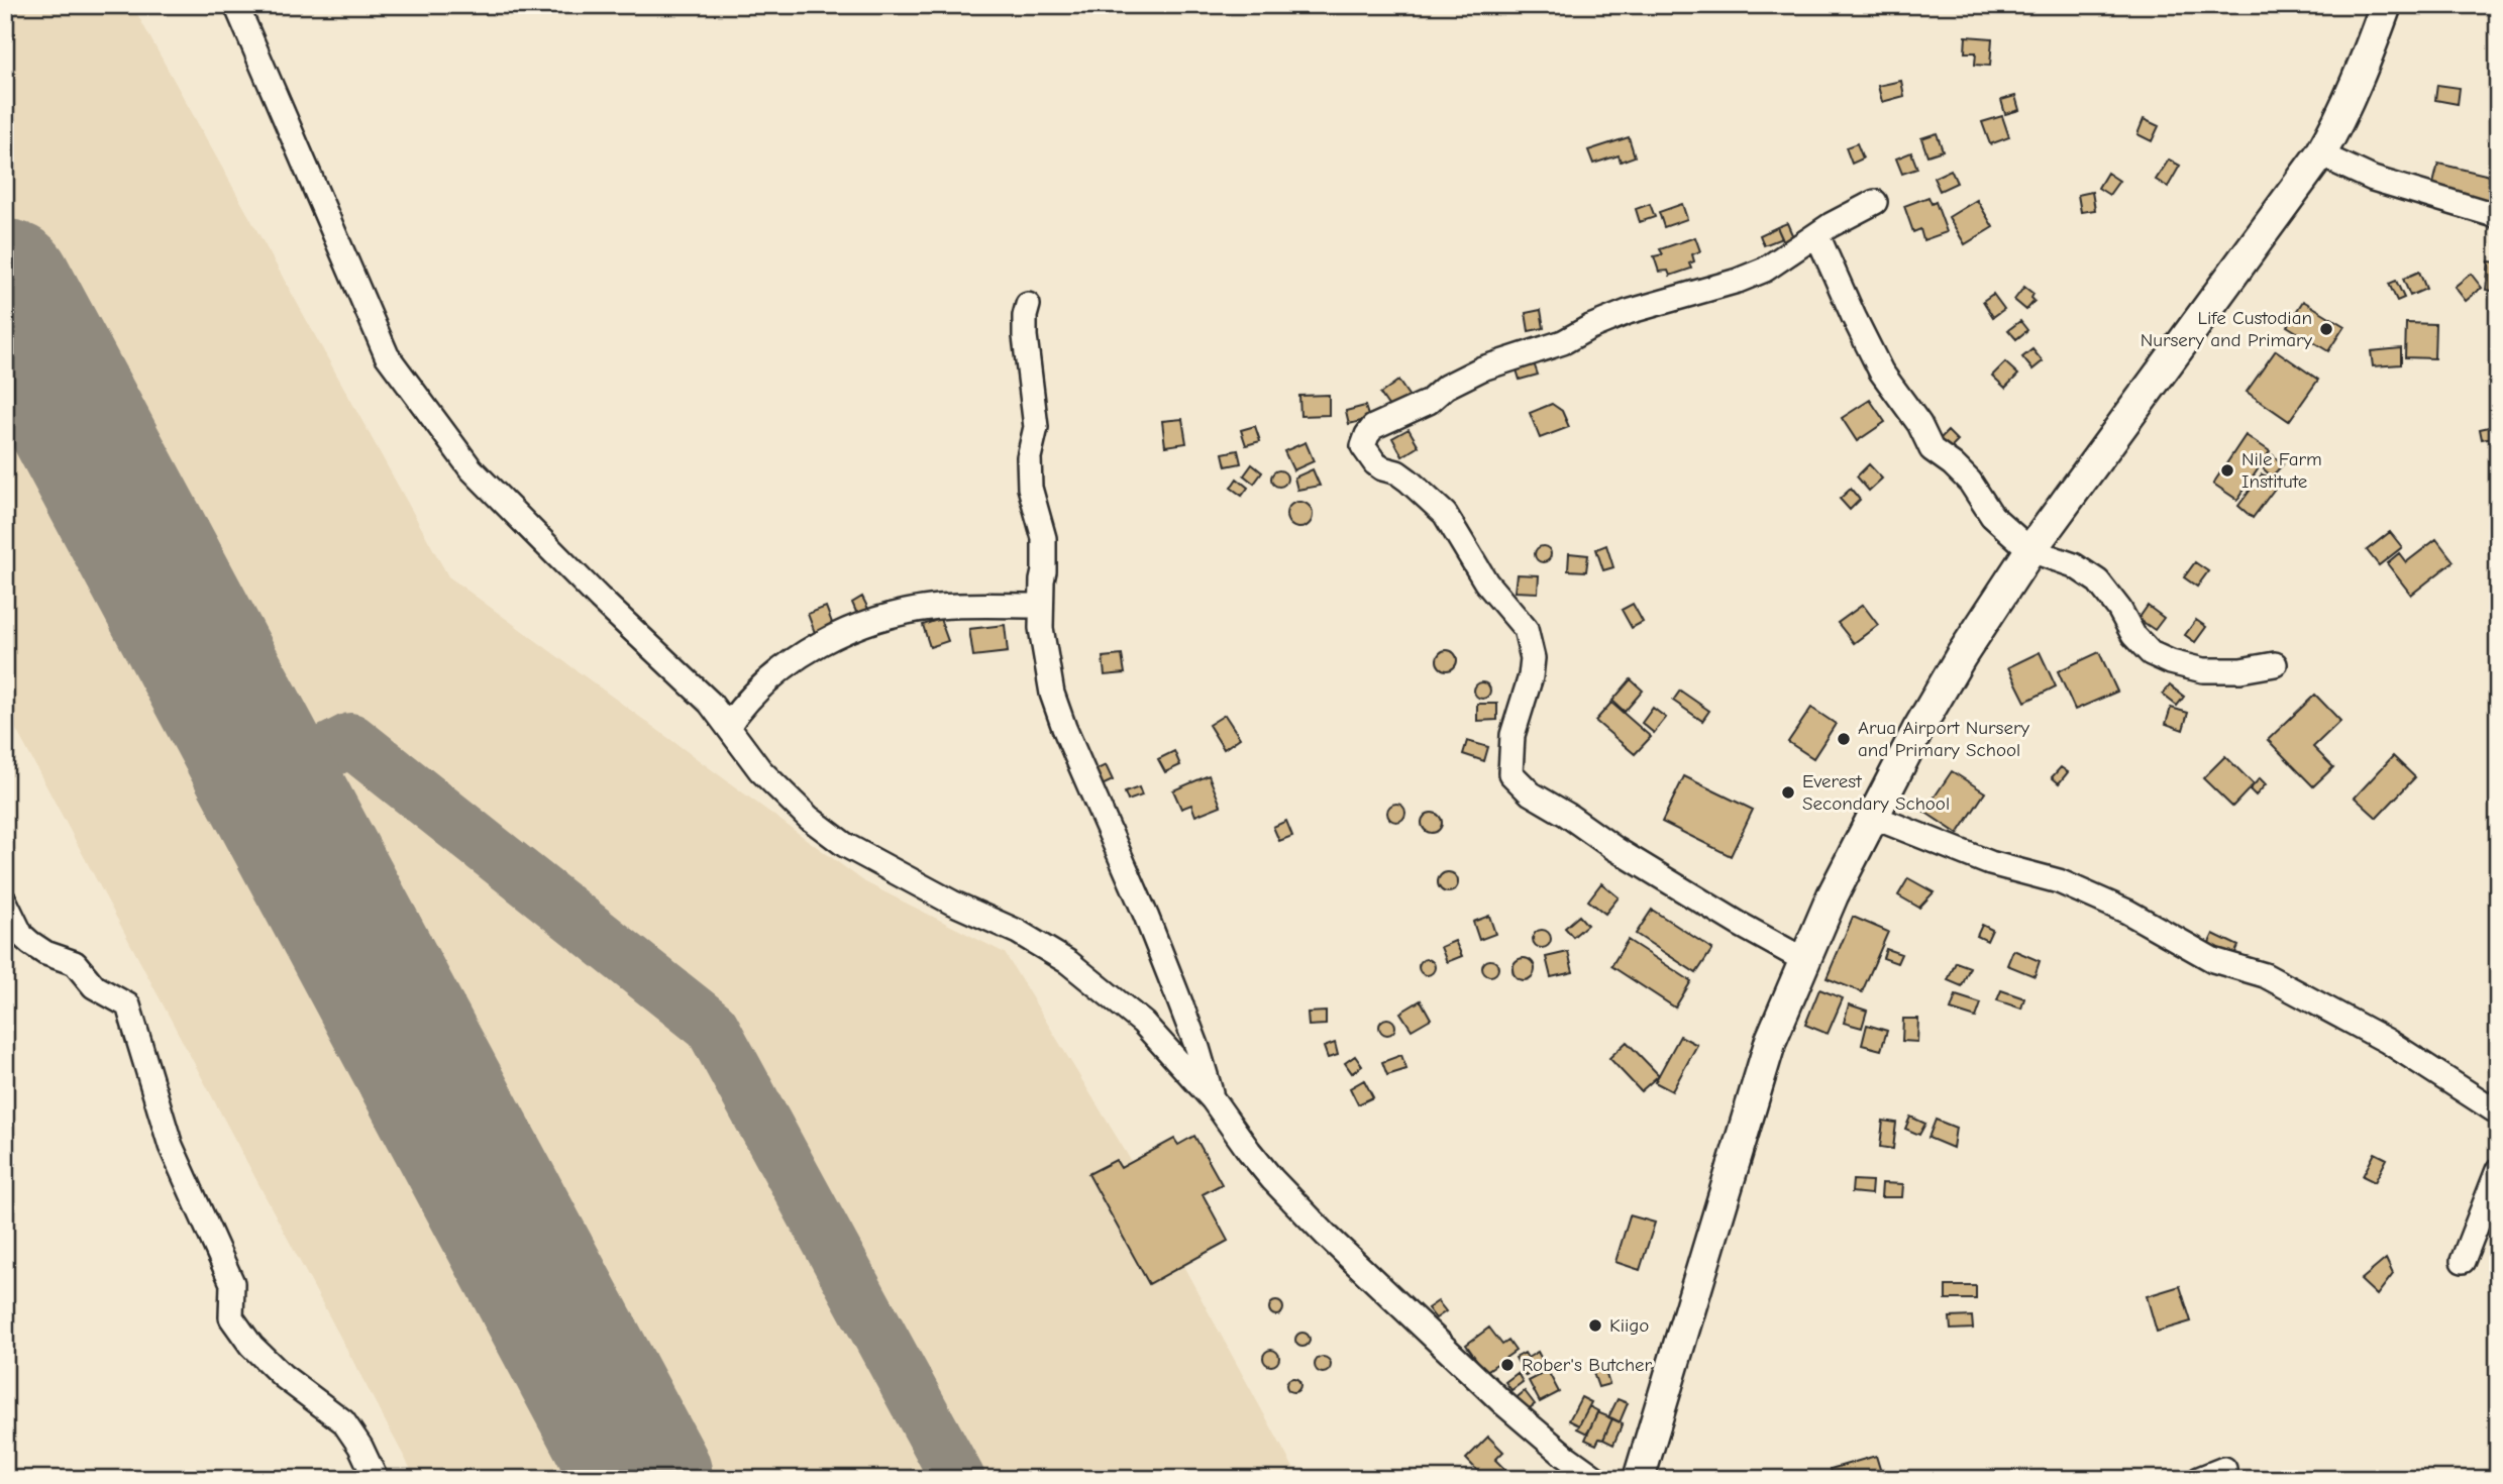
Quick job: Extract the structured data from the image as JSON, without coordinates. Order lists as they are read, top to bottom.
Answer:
{
  "places": [
    "Life Custodian Nursery and Primary",
    "Nile Farm Institute",
    "Arua Airport Nursery and Primary School",
    "Everest Secondary School",
    "Kiigo",
    "Rober's Butcher"
  ]
}
